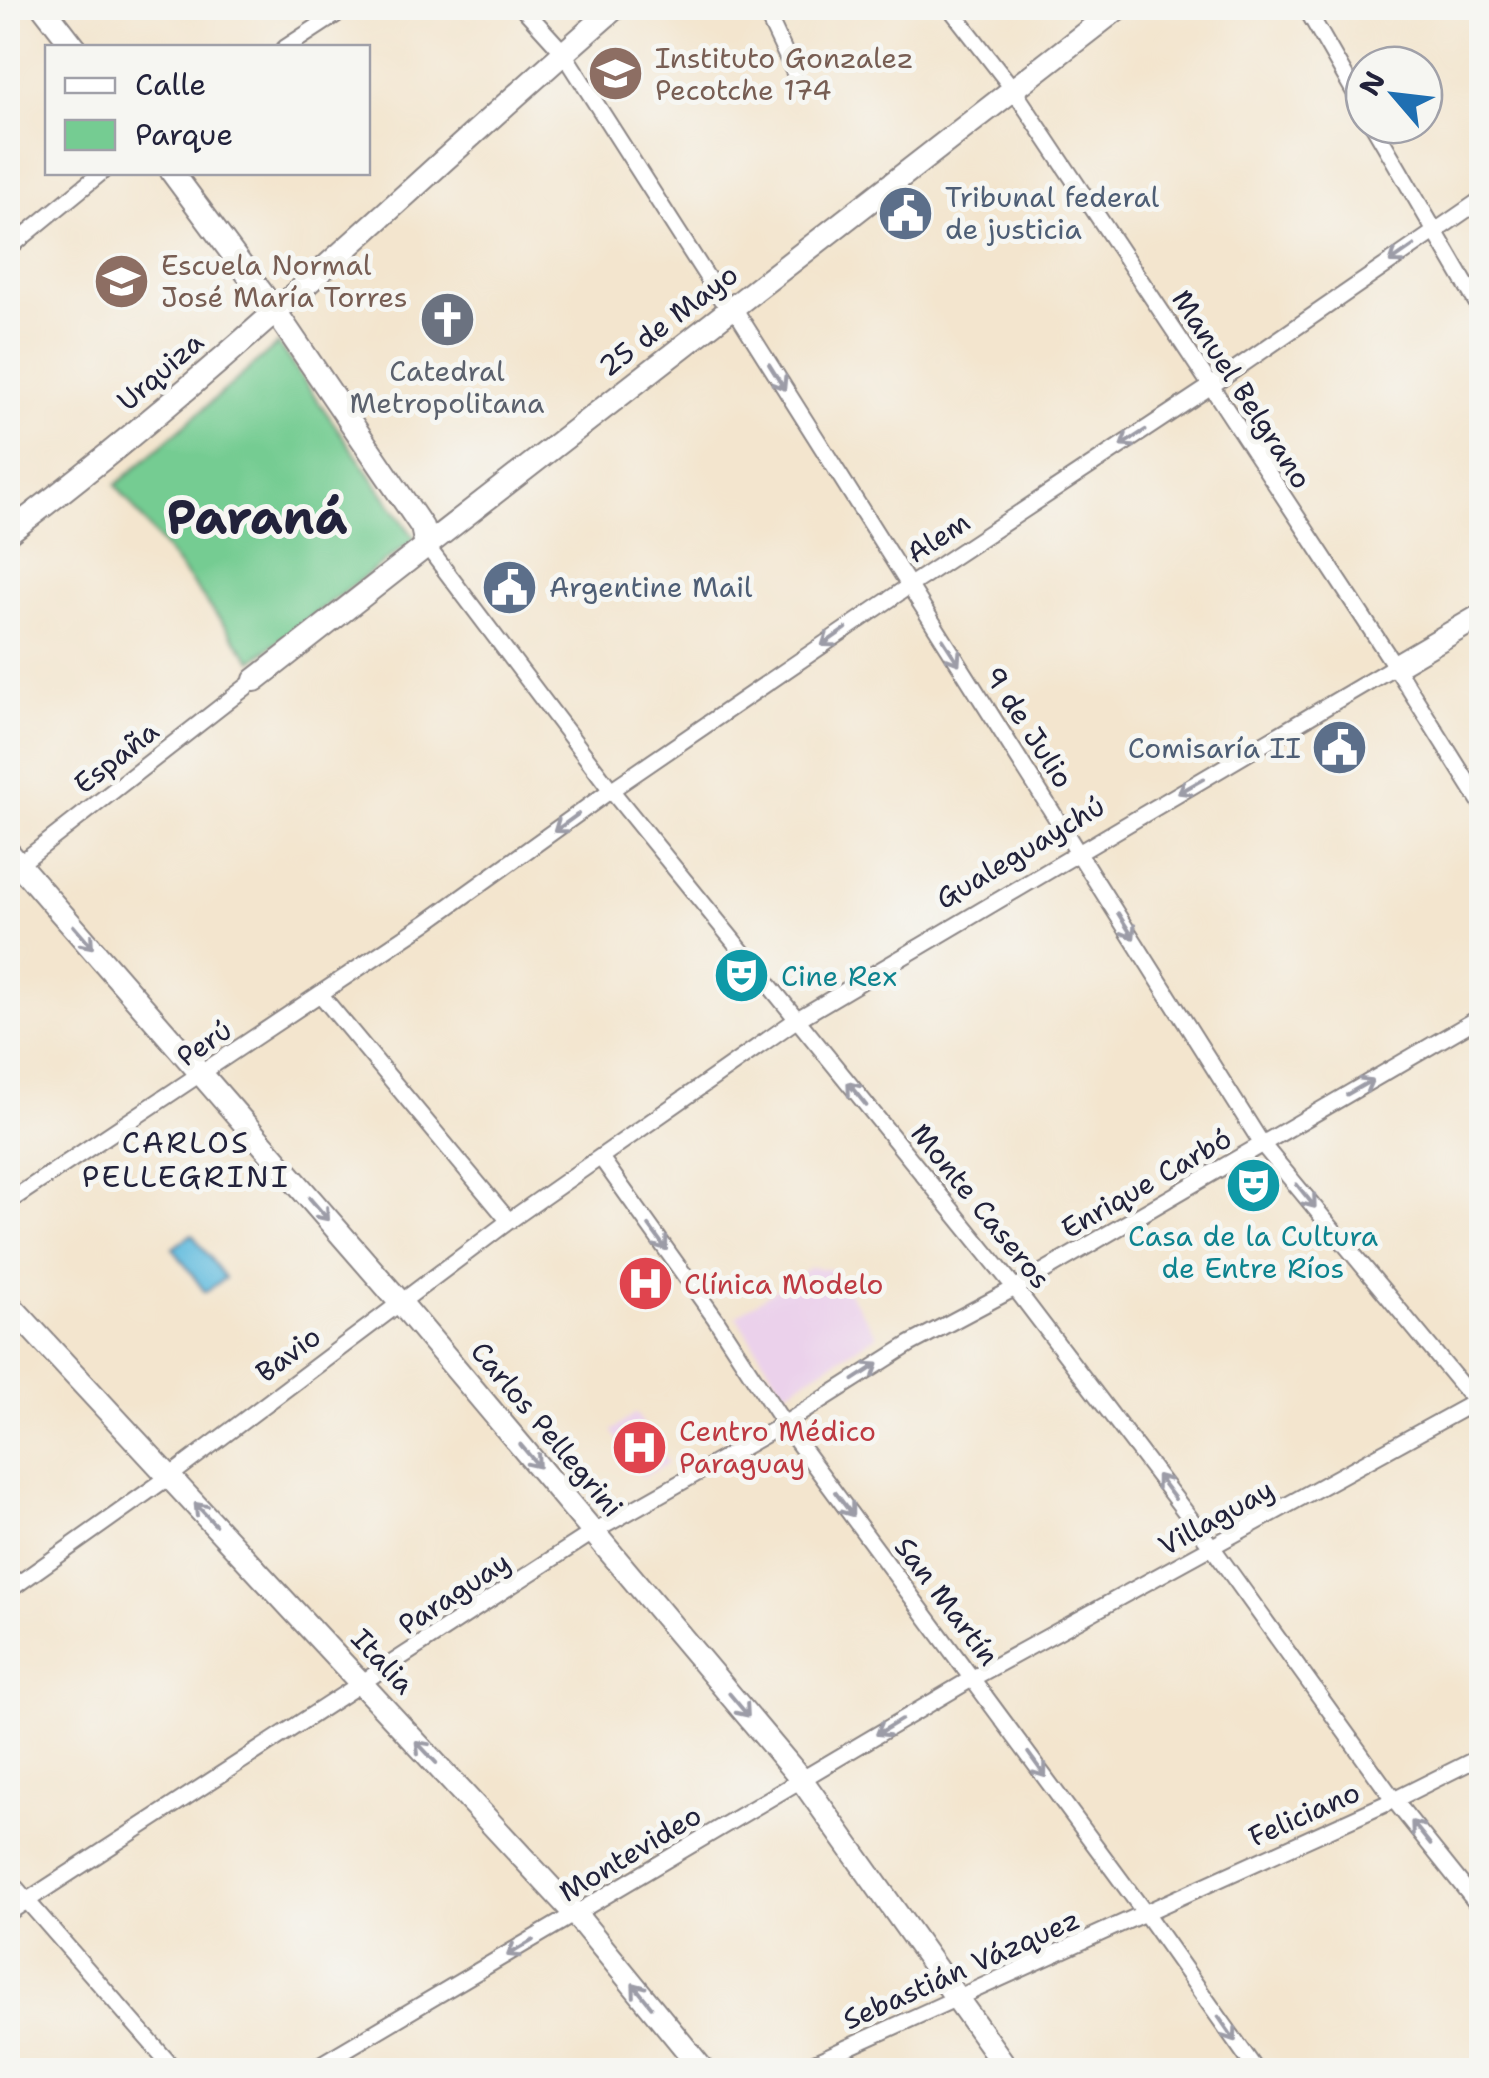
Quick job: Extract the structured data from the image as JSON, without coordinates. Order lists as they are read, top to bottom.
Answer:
{
  "streets": {
    "street": [
      "25 de Mayo",
      "Urquiza",
      "Manuel Belgrano",
      "Alem",
      "9 de Julio",
      "España",
      "Gualeguaychú",
      "Perú",
      "Enrique Carbó",
      "Monte Caseros",
      "Bavio",
      "Carlos Pellegrini",
      "Villaguay",
      "Paraguay",
      "San Martín",
      "Italia",
      "Feliciano",
      "Montevideo",
      "Sebastián Vázquez"
    ]
  },
  "crossings": [
    ["25 de Mayo", "Manuel Belgrano"],
    ["25 de Mayo", "9 de Julio"],
    ["25 de Mayo", "España"],
    ["25 de Mayo", "Monte Caseros"],
    ["Urquiza", "9 de Julio"],
    ["Manuel Belgrano", "Alem"],
    ["Manuel Belgrano", "Gualeguaychú"],
    ["Alem", "9 de Julio"],
    ["Alem", "Perú"],
    ["Alem", "Monte Caseros"],
    ["9 de Julio", "Gualeguaychú"],
    ["9 de Julio", "Enrique Carbó"],
    ["9 de Julio", "Villaguay"],
    ["España", "Carlos Pellegrini"],
    ["Gualeguaychú", "Monte Caseros"],
    ["Gualeguaychú", "Bavio"],
    ["Gualeguaychú", "San Martín"],
    ["Perú", "Carlos Pellegrini"],
    ["Enrique Carbó", "Monte Caseros"],
    ["Enrique Carbó", "Paraguay"],
    ["Enrique Carbó", "San Martín"],
    ["Monte Caseros", "Villaguay"],
    ["Monte Caseros", "Feliciano"],
    ["Bavio", "Carlos Pellegrini"],
    ["Bavio", "San Martín"],
    ["Bavio", "Italia"],
    ["Carlos Pellegrini", "Paraguay"],
    ["Carlos Pellegrini", "Montevideo"],
    ["Carlos Pellegrini", "Sebastián Vázquez"],
    ["Villaguay", "San Martín"],
    ["Villaguay", "Montevideo"],
    ["Paraguay", "San Martín"],
    ["Paraguay", "Italia"],
    ["San Martín", "Feliciano"],
    ["San Martín", "Montevideo"],
    ["San Martín", "Sebastián Vázquez"],
    ["Italia", "Montevideo"],
    ["Feliciano", "Sebastián Vázquez"]
  ],
  "one_way": [
    "Alem",
    "9 de Julio",
    "Gualeguaychú",
    "Enrique Carbó",
    "Monte Caseros",
    "Carlos Pellegrini",
    "San Martín",
    "Italia",
    "Montevideo"
  ],
  "districts": ["Paraná", "CARLOS PELLEGRINI"],
  "places": {
    "school or university": ["Instituto Gonzalez Pecotche 174", "Escuela Normal José María Torres"],
    "public building": ["Tribunal federal de justicia", "Argentine Mail", "Comisaría II"],
    "church": ["Catedral Metropolitana"],
    "theatre": ["Cine Rex", "Casa de la Cultura de Entre Ríos"],
    "hospital": ["Clínica Modelo", "Centro Médico Paraguay"]
  },
  "legend": ["Calle", "Parque"],
  "north": "top left"
}
